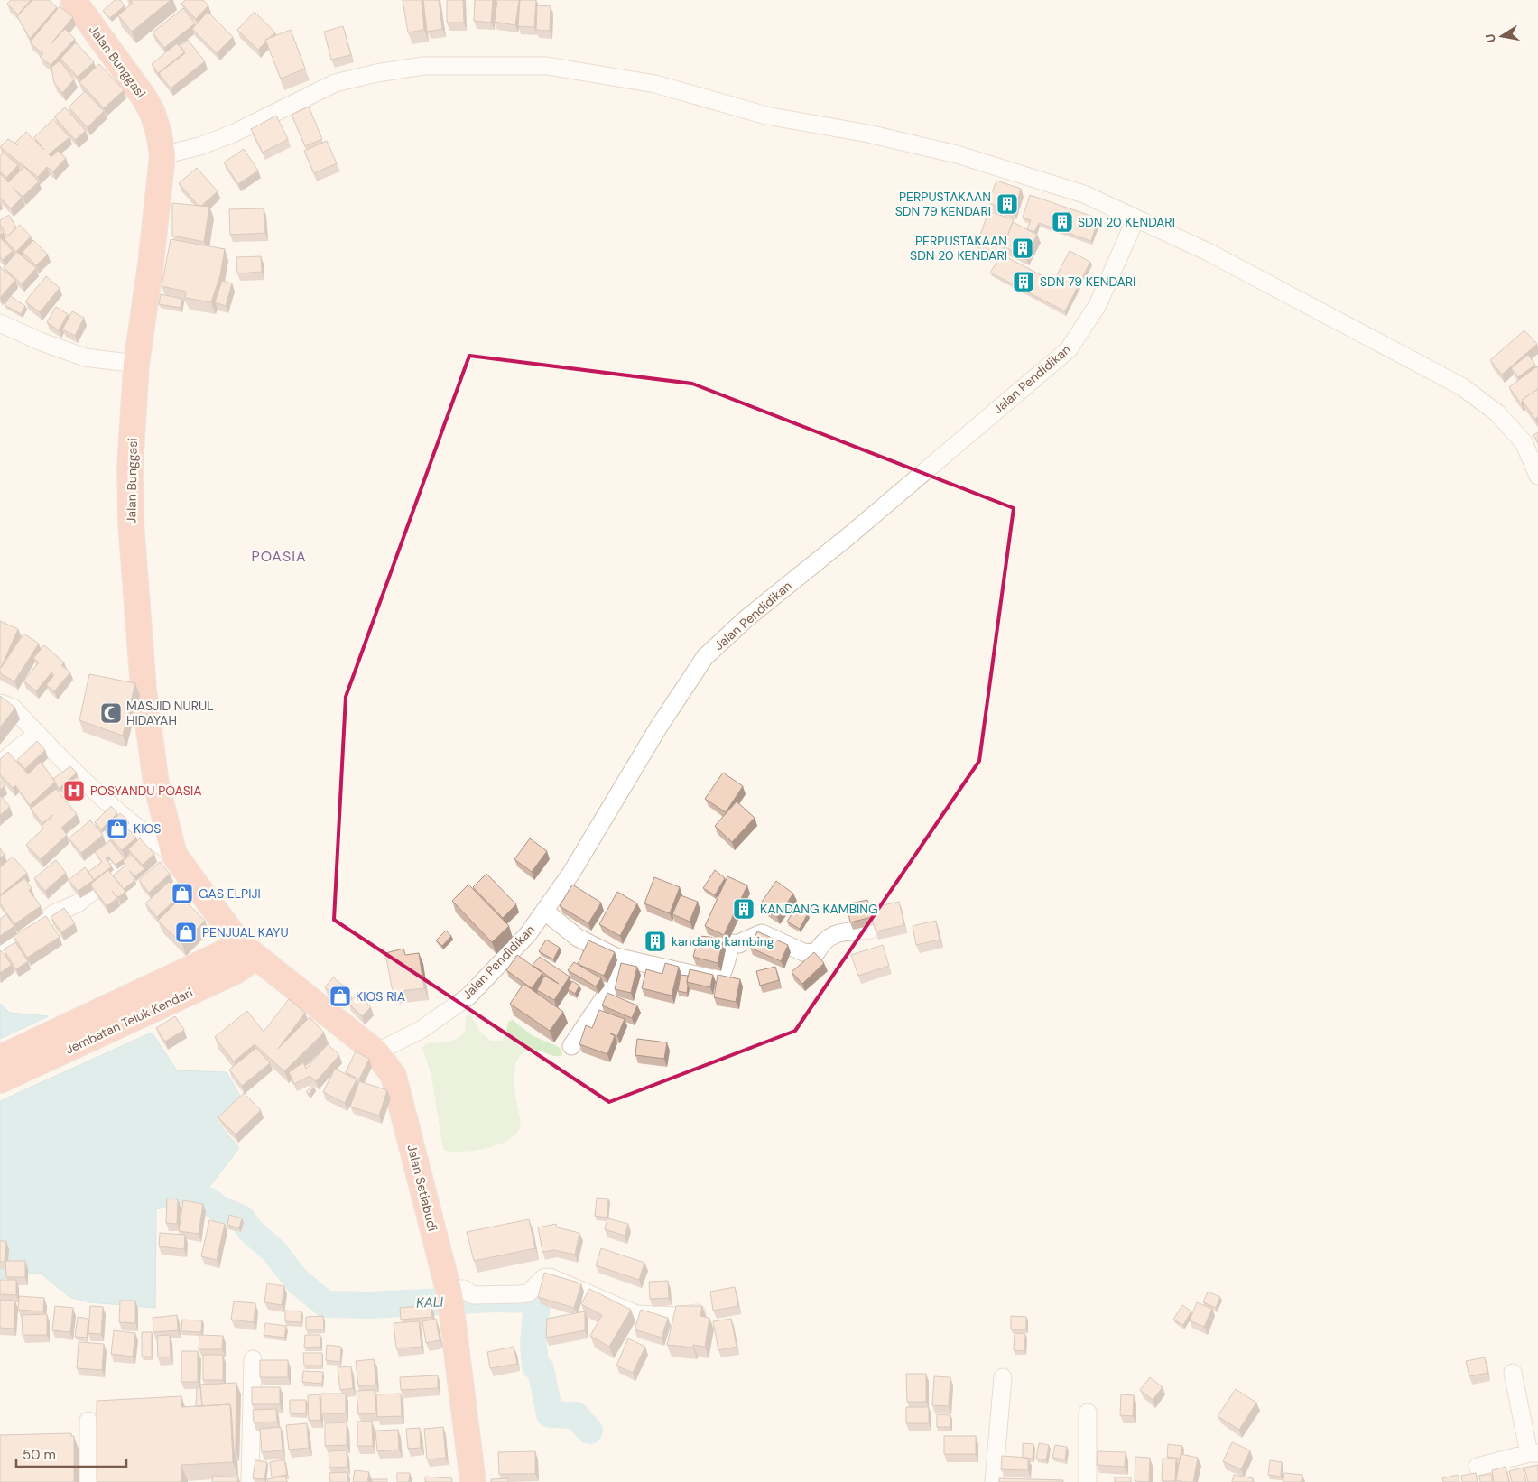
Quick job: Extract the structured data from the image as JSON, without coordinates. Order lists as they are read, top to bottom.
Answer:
{
  "streets": {
    "highway": ["Jalan Bunggasi", "Jembatan Teluk Kendari", "Jalan Setiabudi"],
    "street": ["Jalan Pendidikan"]
  },
  "crossings": [
    ["Jalan Bunggasi", "Jembatan Teluk Kendari"],
    ["Jalan Bunggasi", "Jalan Setiabudi"],
    ["Jalan Pendidikan", "Jalan Setiabudi"],
    ["Jembatan Teluk Kendari", "Jalan Setiabudi"]
  ],
  "districts": ["POASIA"],
  "water": ["KALI"],
  "places": {
    "building": [
      "PERPUSTAKAAN SDN 79 KENDARI",
      "SDN 20 KENDARI",
      "PERPUSTAKAAN SDN 20 KENDARI",
      "SDN 79 KENDARI",
      "KANDANG KAMBING",
      "kandang kambing"
    ],
    "mosque": ["MASJID NURUL HIDAYAH"],
    "hospital": ["POSYANDU POASIA"],
    "shop": [
      "KIOS",
      "GAS ELPIJI",
      "PENJUAL KAYU",
      "KIOS RIA"
    ]
  },
  "scale_bar": "50 m",
  "north": "left"
}
